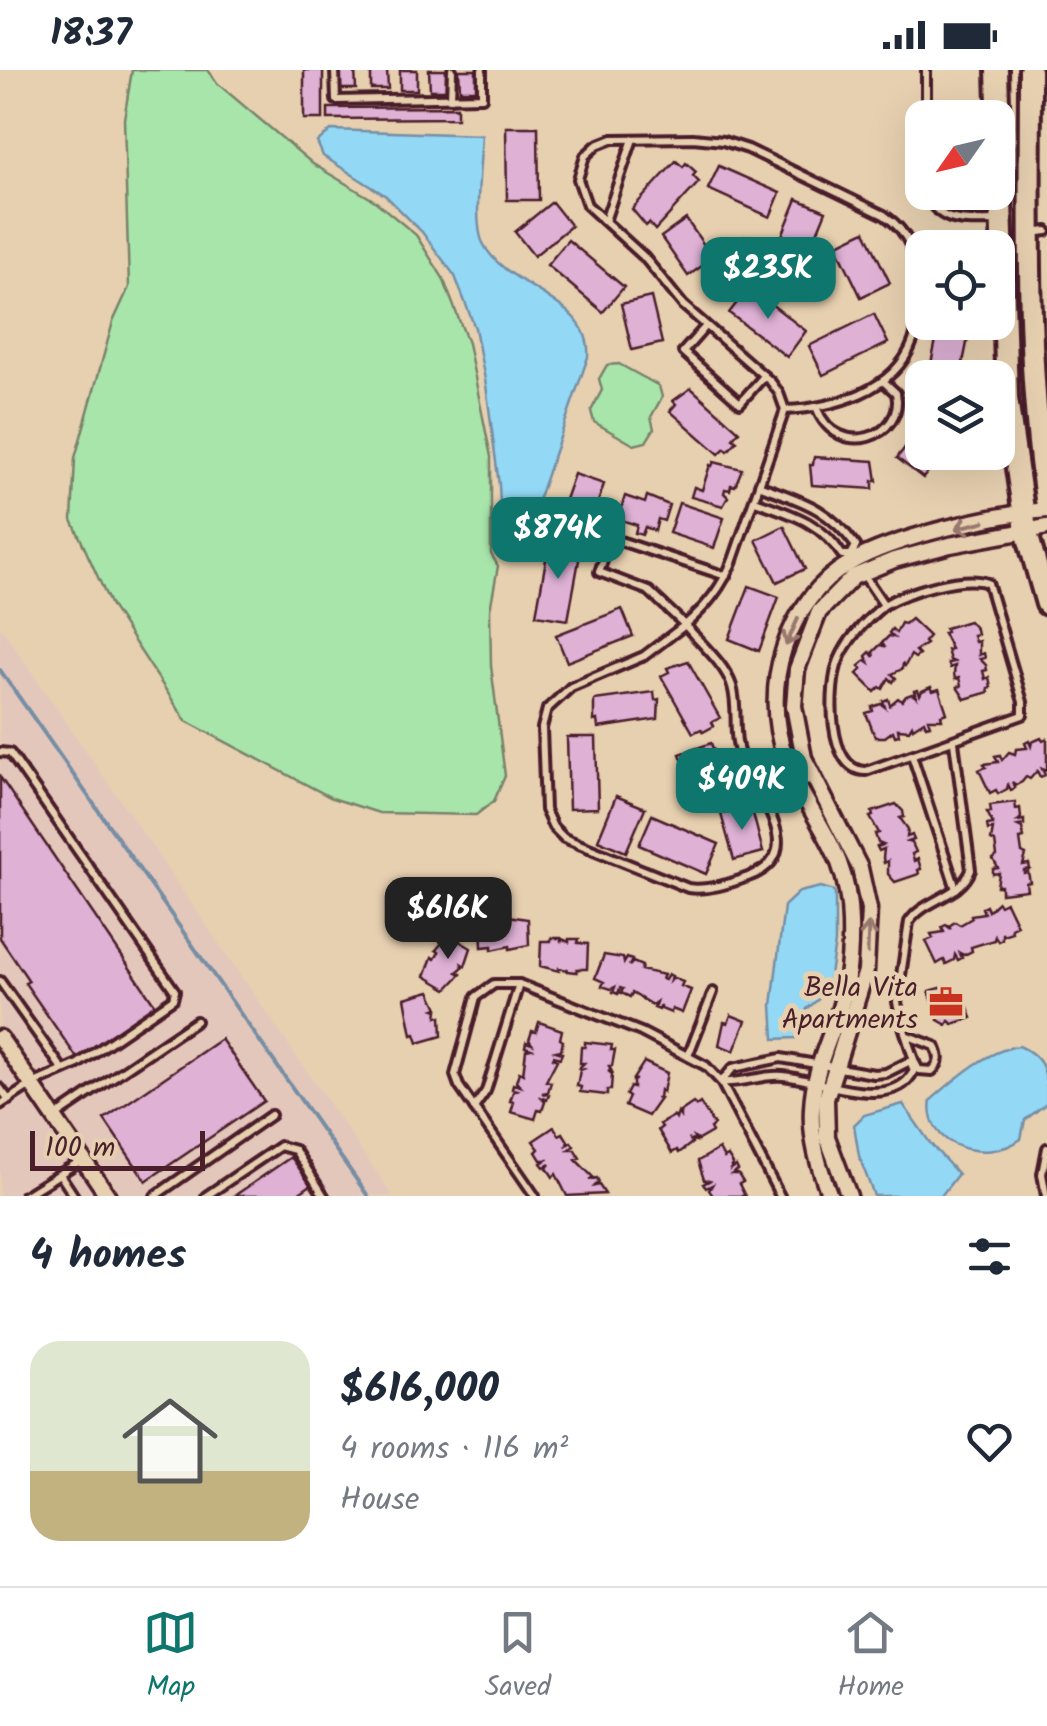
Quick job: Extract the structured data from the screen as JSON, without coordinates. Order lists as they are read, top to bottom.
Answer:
{
  "places": {
    "office": ["Bella Vita Apartments"]
  },
  "scale_bar": "100 m",
  "north": "bottom left",
  "page": {
    "status": "18:37",
    "price": [
      "$235K",
      "$874K",
      "$409K",
      "$616K"
    ],
    "scale": "100 m",
    "heading": "4 homes",
    "list": [
      {
        "name": "$616,000",
        "note": "4 rooms · 116 m² · House"
      }
    ],
    "tabs": ["Map", "Saved", "Home"]
  }
}
